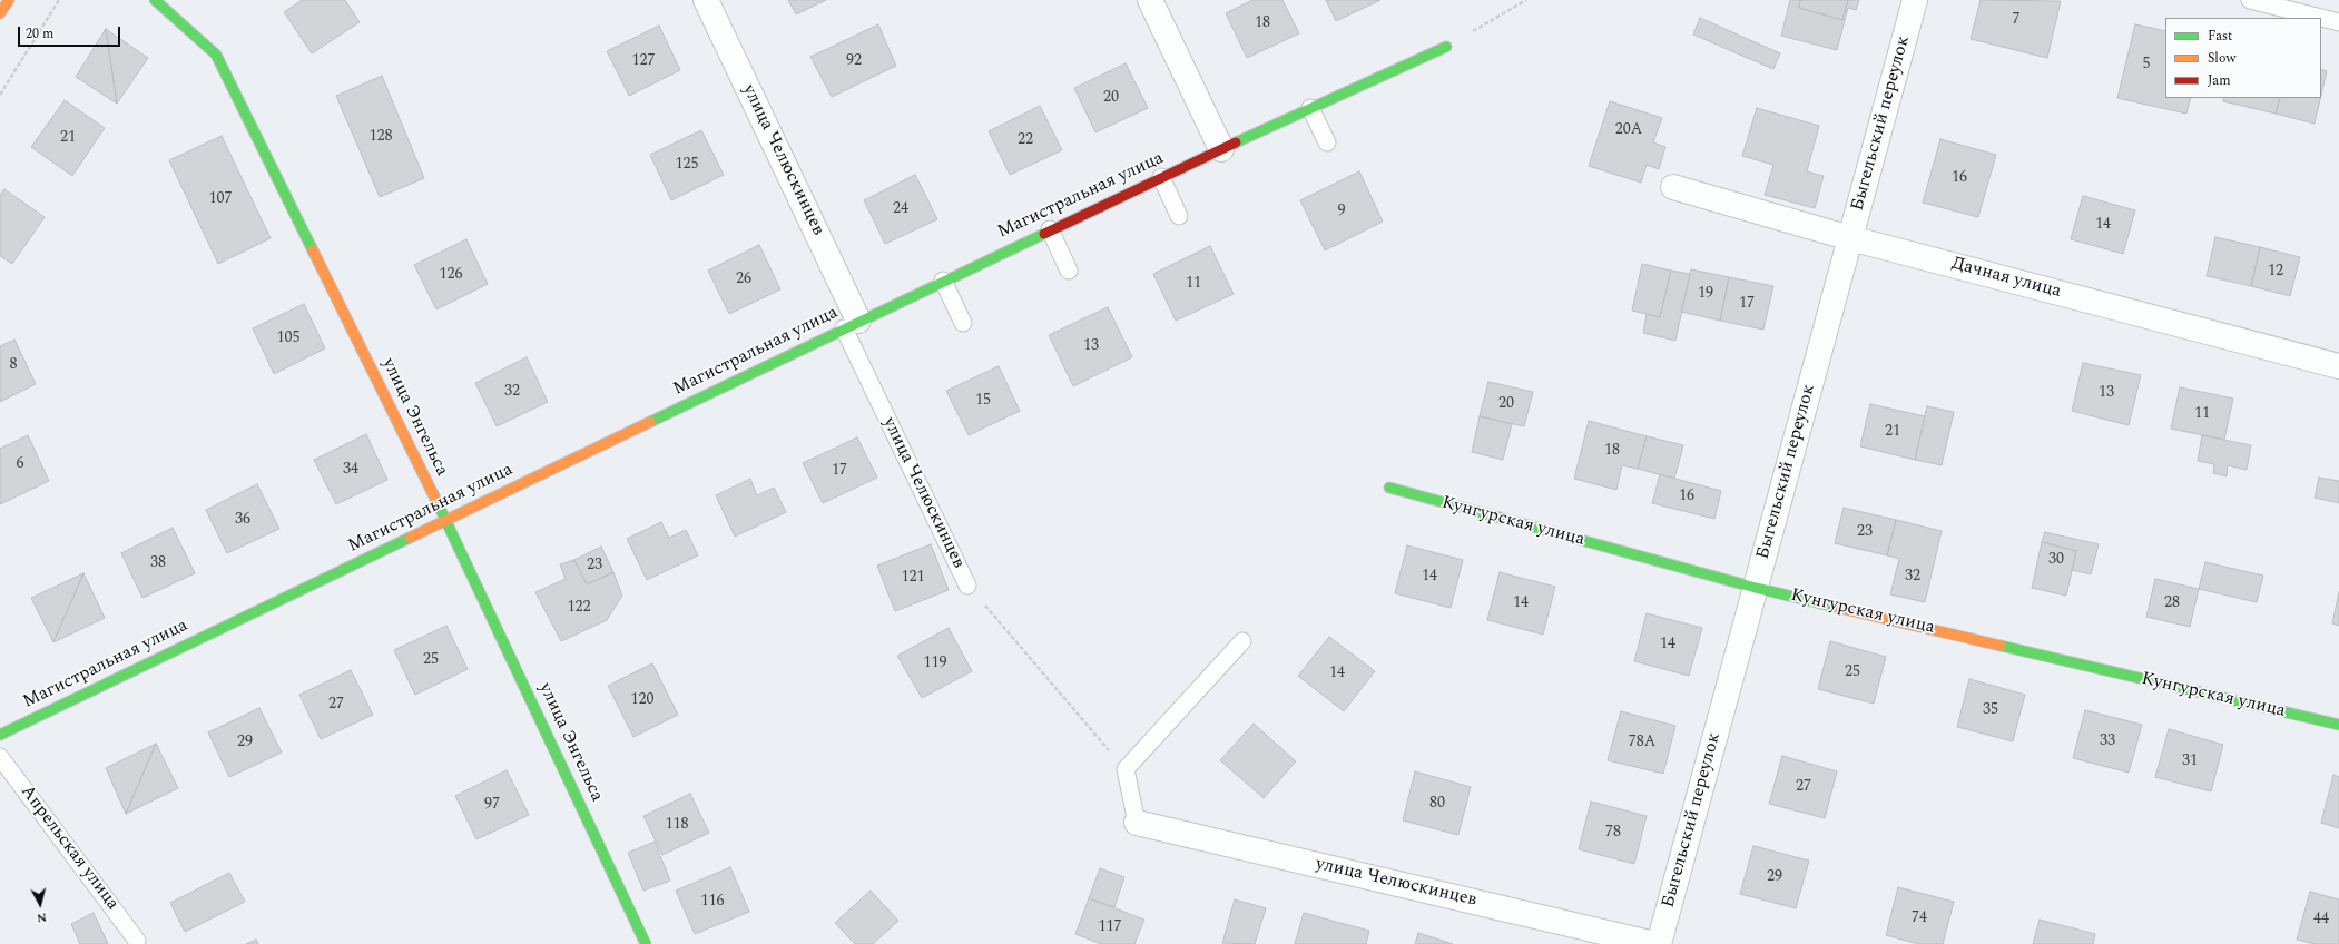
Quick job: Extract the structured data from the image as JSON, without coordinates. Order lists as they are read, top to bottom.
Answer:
{
  "streets": {
    "street": [
      "Быгельский переулок",
      "улица Челюскинцев",
      "Магистральная улица",
      "Дачная улица",
      "улица Энгельса",
      "Кунгурская улица"
    ],
    "lane": ["Апрельская улица"]
  },
  "crossings": [
    ["Быгельский переулок", "Дачная улица"],
    ["Быгельский переулок", "Кунгурская улица"],
    ["улица Челюскинцев", "Магистральная улица"],
    ["Магистральная улица", "улица Энгельса"]
  ],
  "house_numbers": [
    "7",
    "18",
    "127",
    "92",
    "5",
    "20",
    "20А",
    "128",
    "21",
    "22",
    "125",
    "16",
    "107",
    "24",
    "9",
    "14",
    "12",
    "126",
    "26",
    "11",
    "19",
    "17",
    "105",
    "13",
    "8",
    "32",
    "13",
    "15",
    "20",
    "11",
    "21",
    "18",
    "6",
    "34",
    "17",
    "16",
    "36",
    "23",
    "30",
    "38",
    "23",
    "14",
    "32",
    "121",
    "14",
    "28",
    "122",
    "14",
    "25",
    "119",
    "25",
    "14",
    "120",
    "27",
    "35",
    "33",
    "29",
    "78А",
    "31",
    "27",
    "80",
    "97",
    "118",
    "78",
    "29",
    "116",
    "74",
    "44",
    "117"
  ],
  "legend": ["Fast", "Slow", "Jam"],
  "scale_bar": "20 m",
  "north": "bottom"
}
